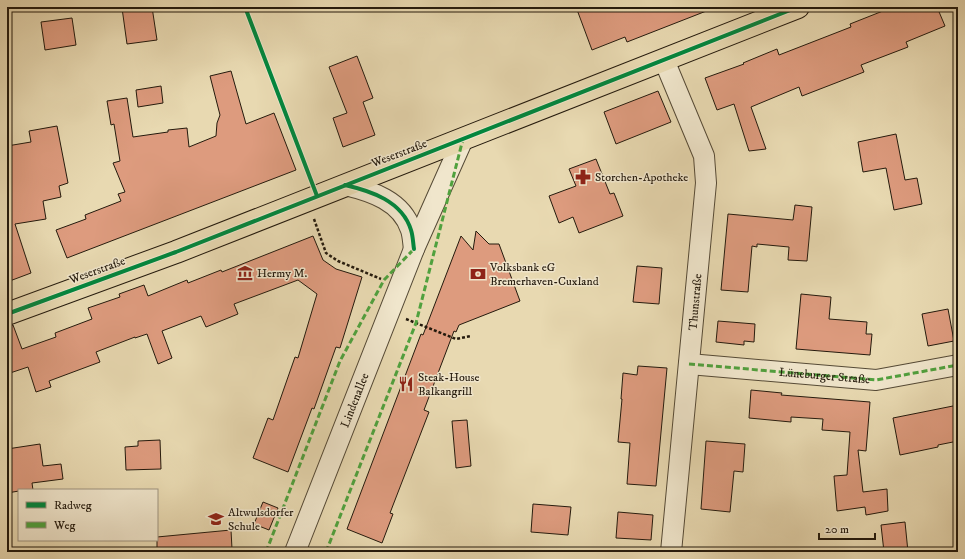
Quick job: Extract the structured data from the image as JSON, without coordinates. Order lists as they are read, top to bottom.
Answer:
{
  "streets": {
    "main road": ["Weserstraße"],
    "street": ["Thunstraße", "Lüneburger Straße", "Lindenallee"]
  },
  "crossings": [
    ["Weserstraße", "Thunstraße"],
    ["Weserstraße", "Lindenallee"],
    ["Thunstraße", "Lüneburger Straße"]
  ],
  "places": {
    "pharmacy": ["Storchen-Apotheke"],
    "museum": ["Hermy M."],
    "bank": ["Volksbank eG Bremerhaven-Cuxland"],
    "restaurant": ["Steak-House Balkangrill"],
    "school or university": ["Altwulsdorfer Schule"]
  },
  "legend": ["Radweg", "Weg"],
  "scale_bar": "20 m"
}
